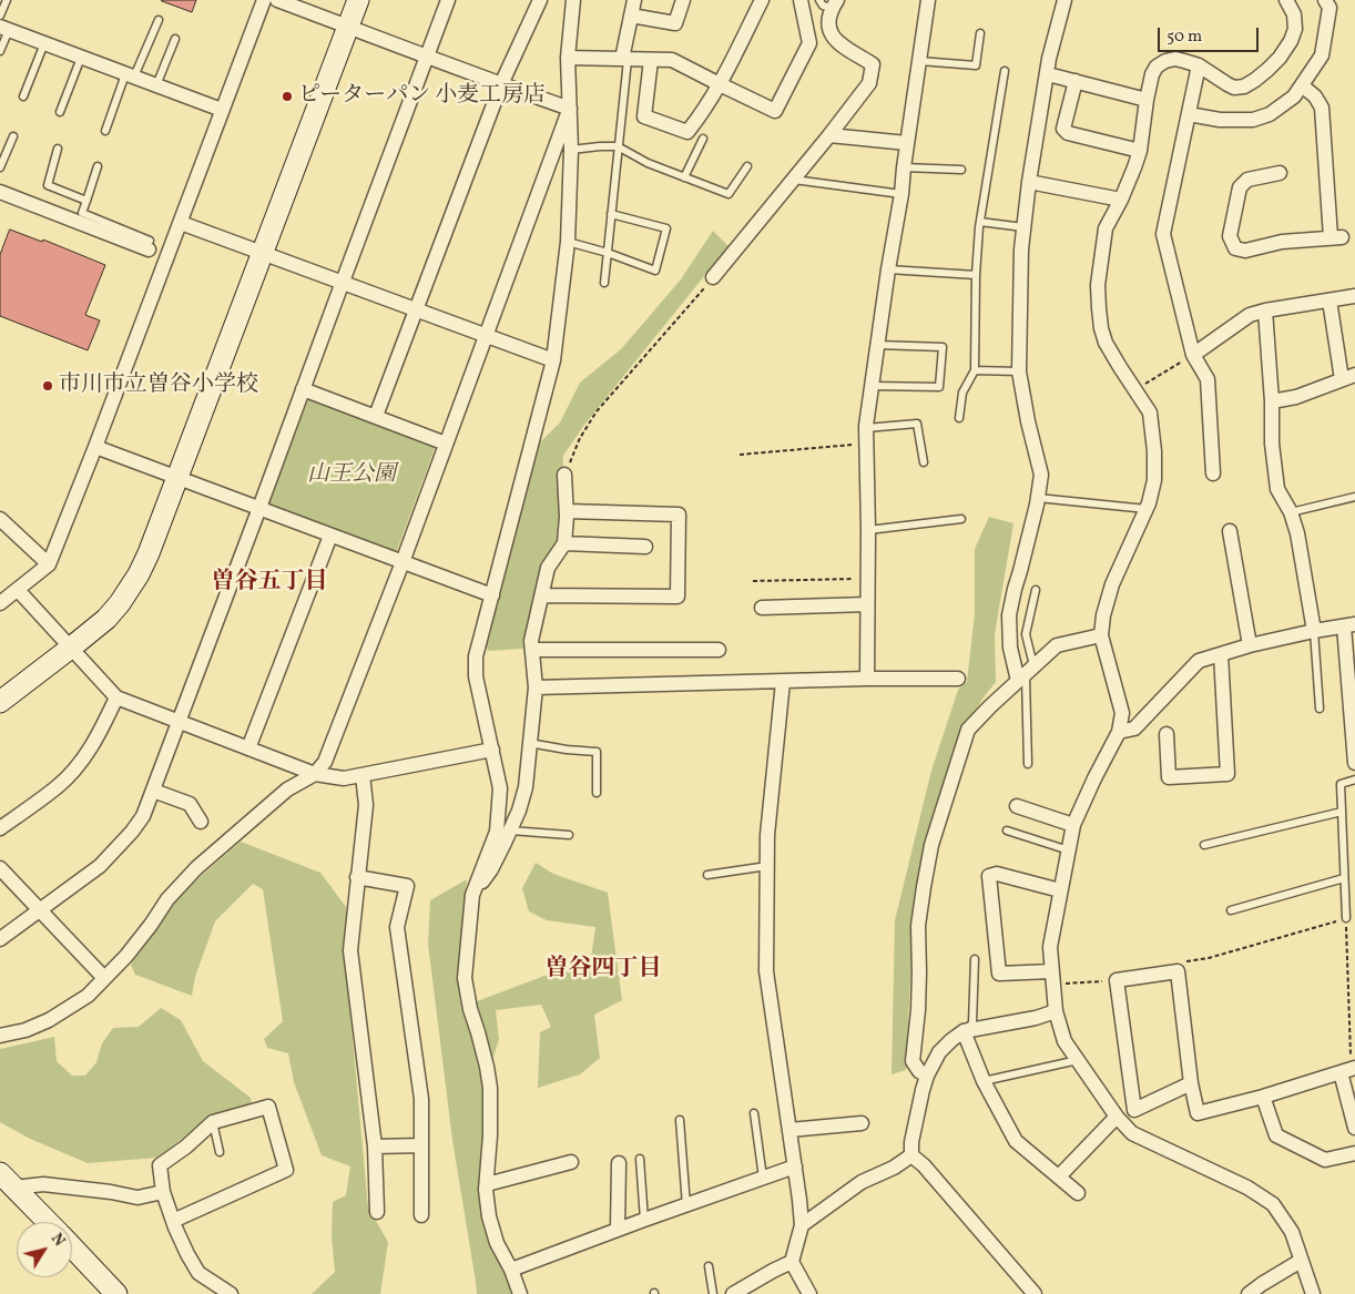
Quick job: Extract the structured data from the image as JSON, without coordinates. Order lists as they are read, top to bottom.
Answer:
{
  "districts": ["曽谷五丁目", "曽谷四丁目"],
  "parks": ["山王公園"],
  "places": ["ピーターパン 小麦工房店", "市川市立曽谷小学校"],
  "scale_bar": "50 m",
  "north": "top right"
}
